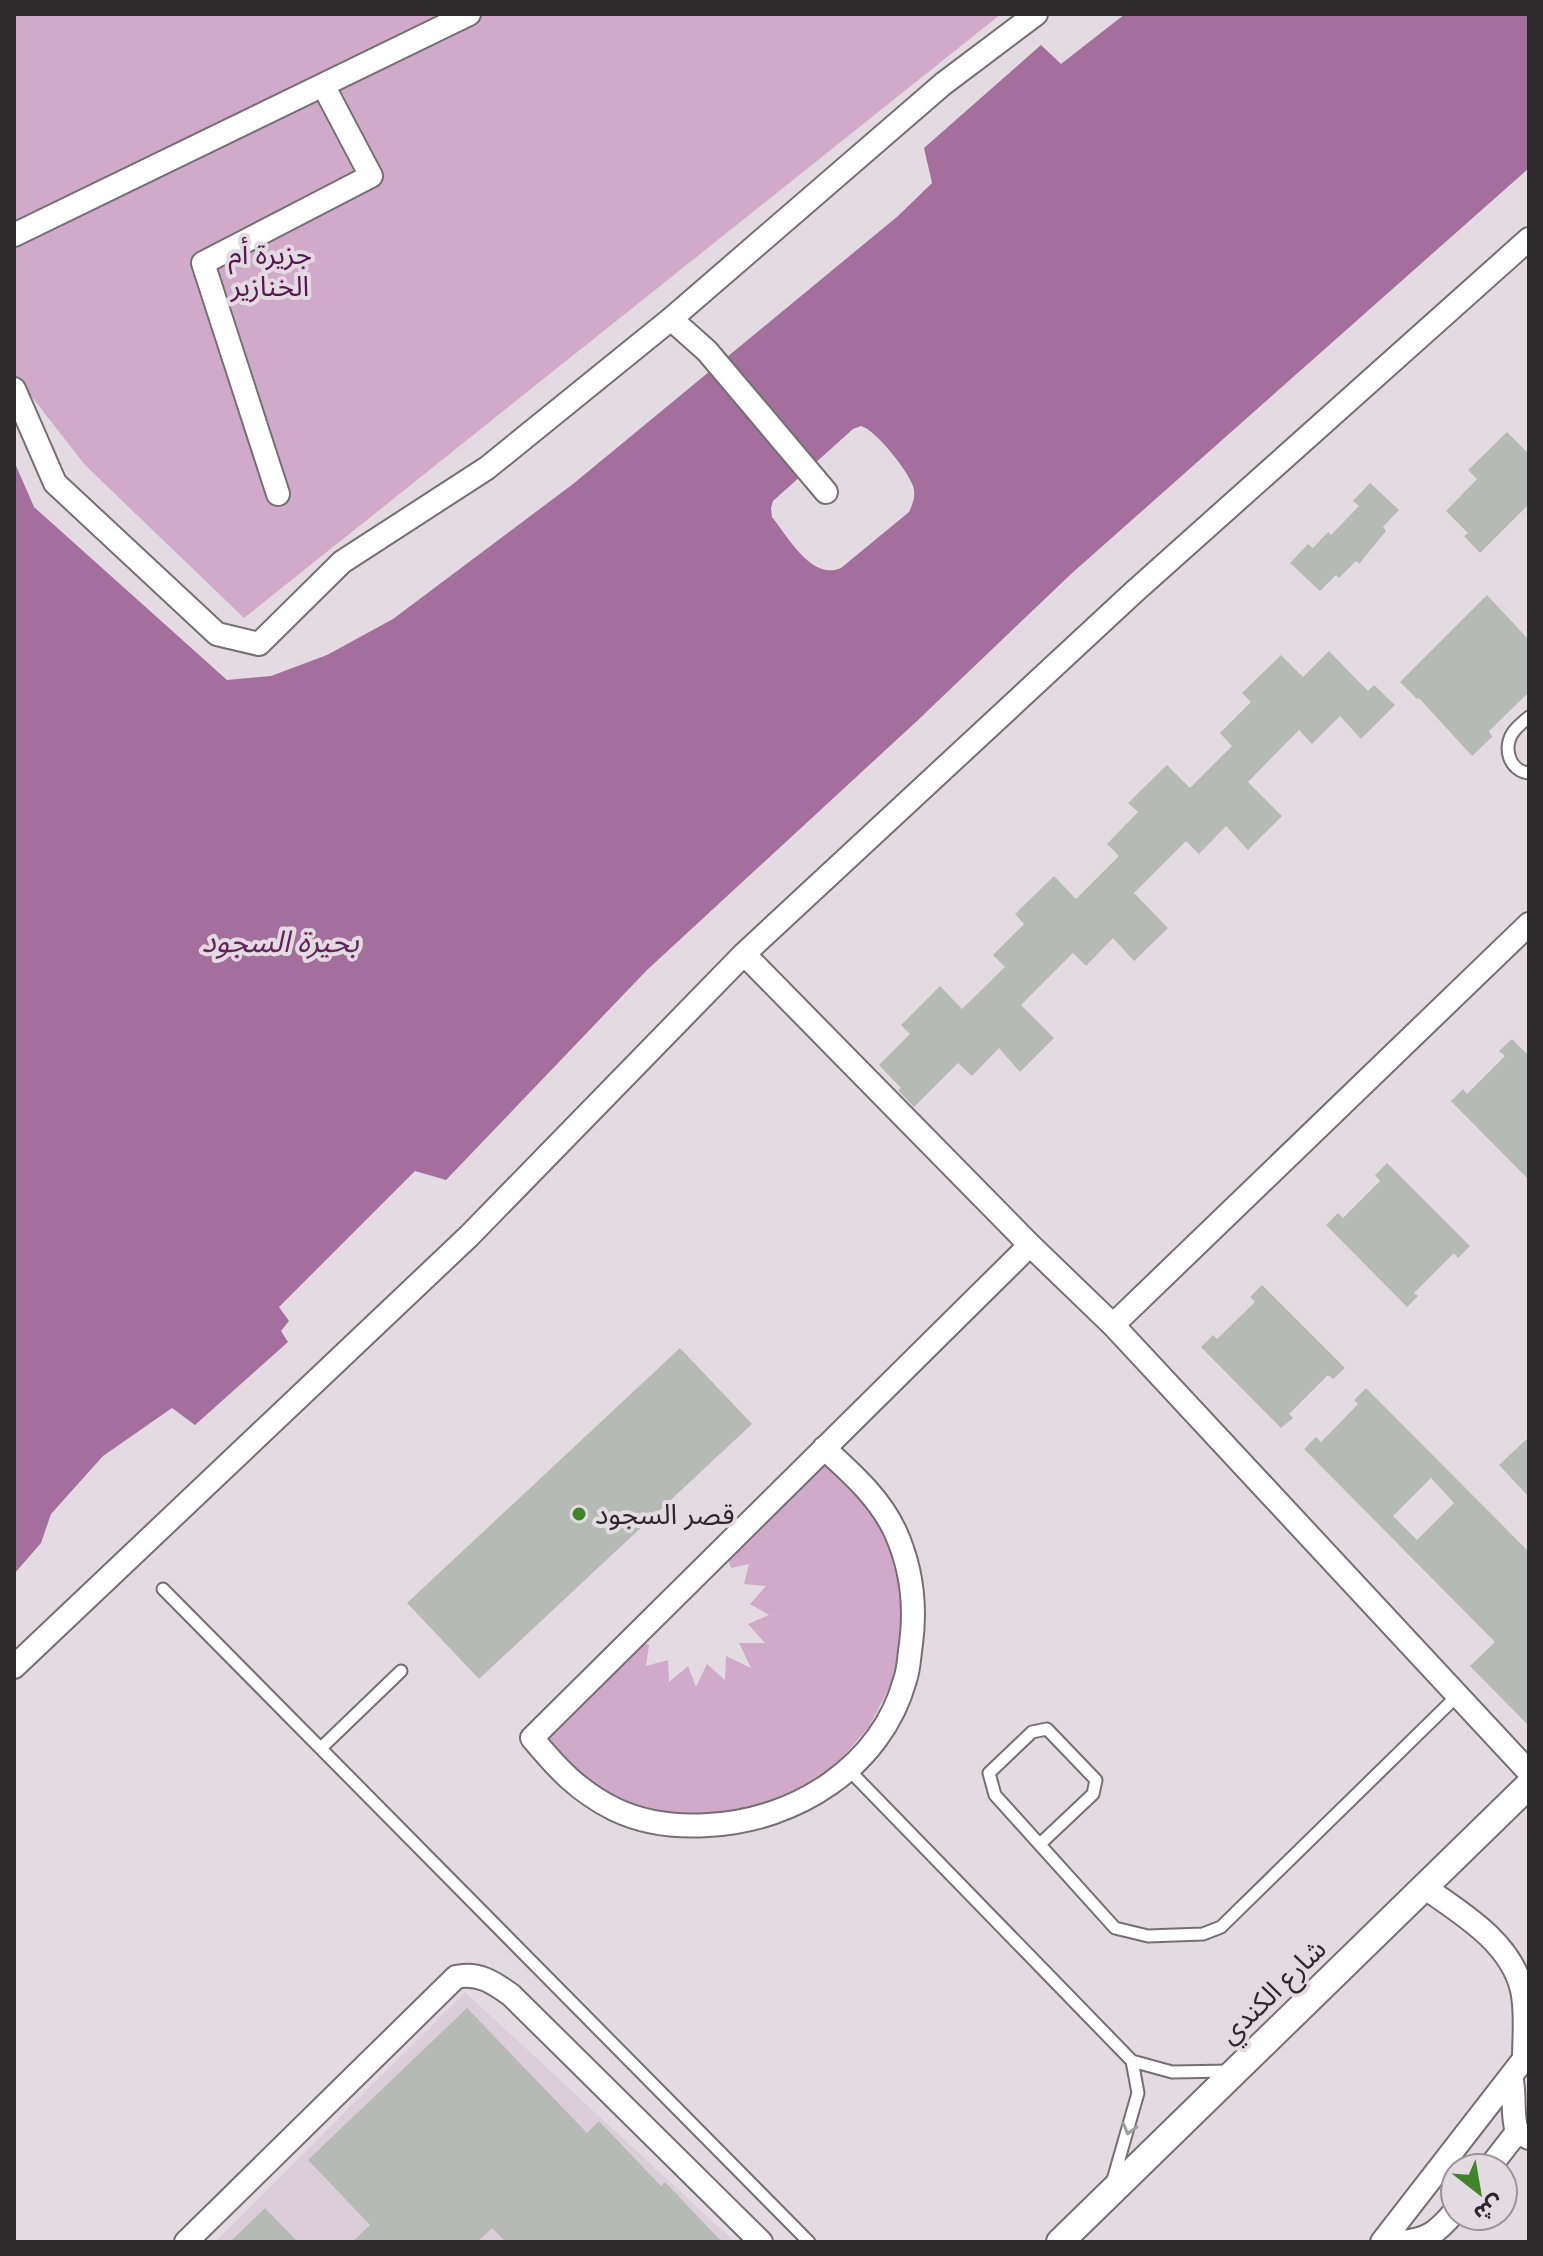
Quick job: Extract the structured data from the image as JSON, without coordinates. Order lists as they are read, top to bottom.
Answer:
{
  "streets": {
    "street": ["شارع الكندي"]
  },
  "water": ["بحيرة السجود"],
  "parks": ["جزيرة أم الخنازير"],
  "places": ["قصر السجود"],
  "north": "bottom right"
}
